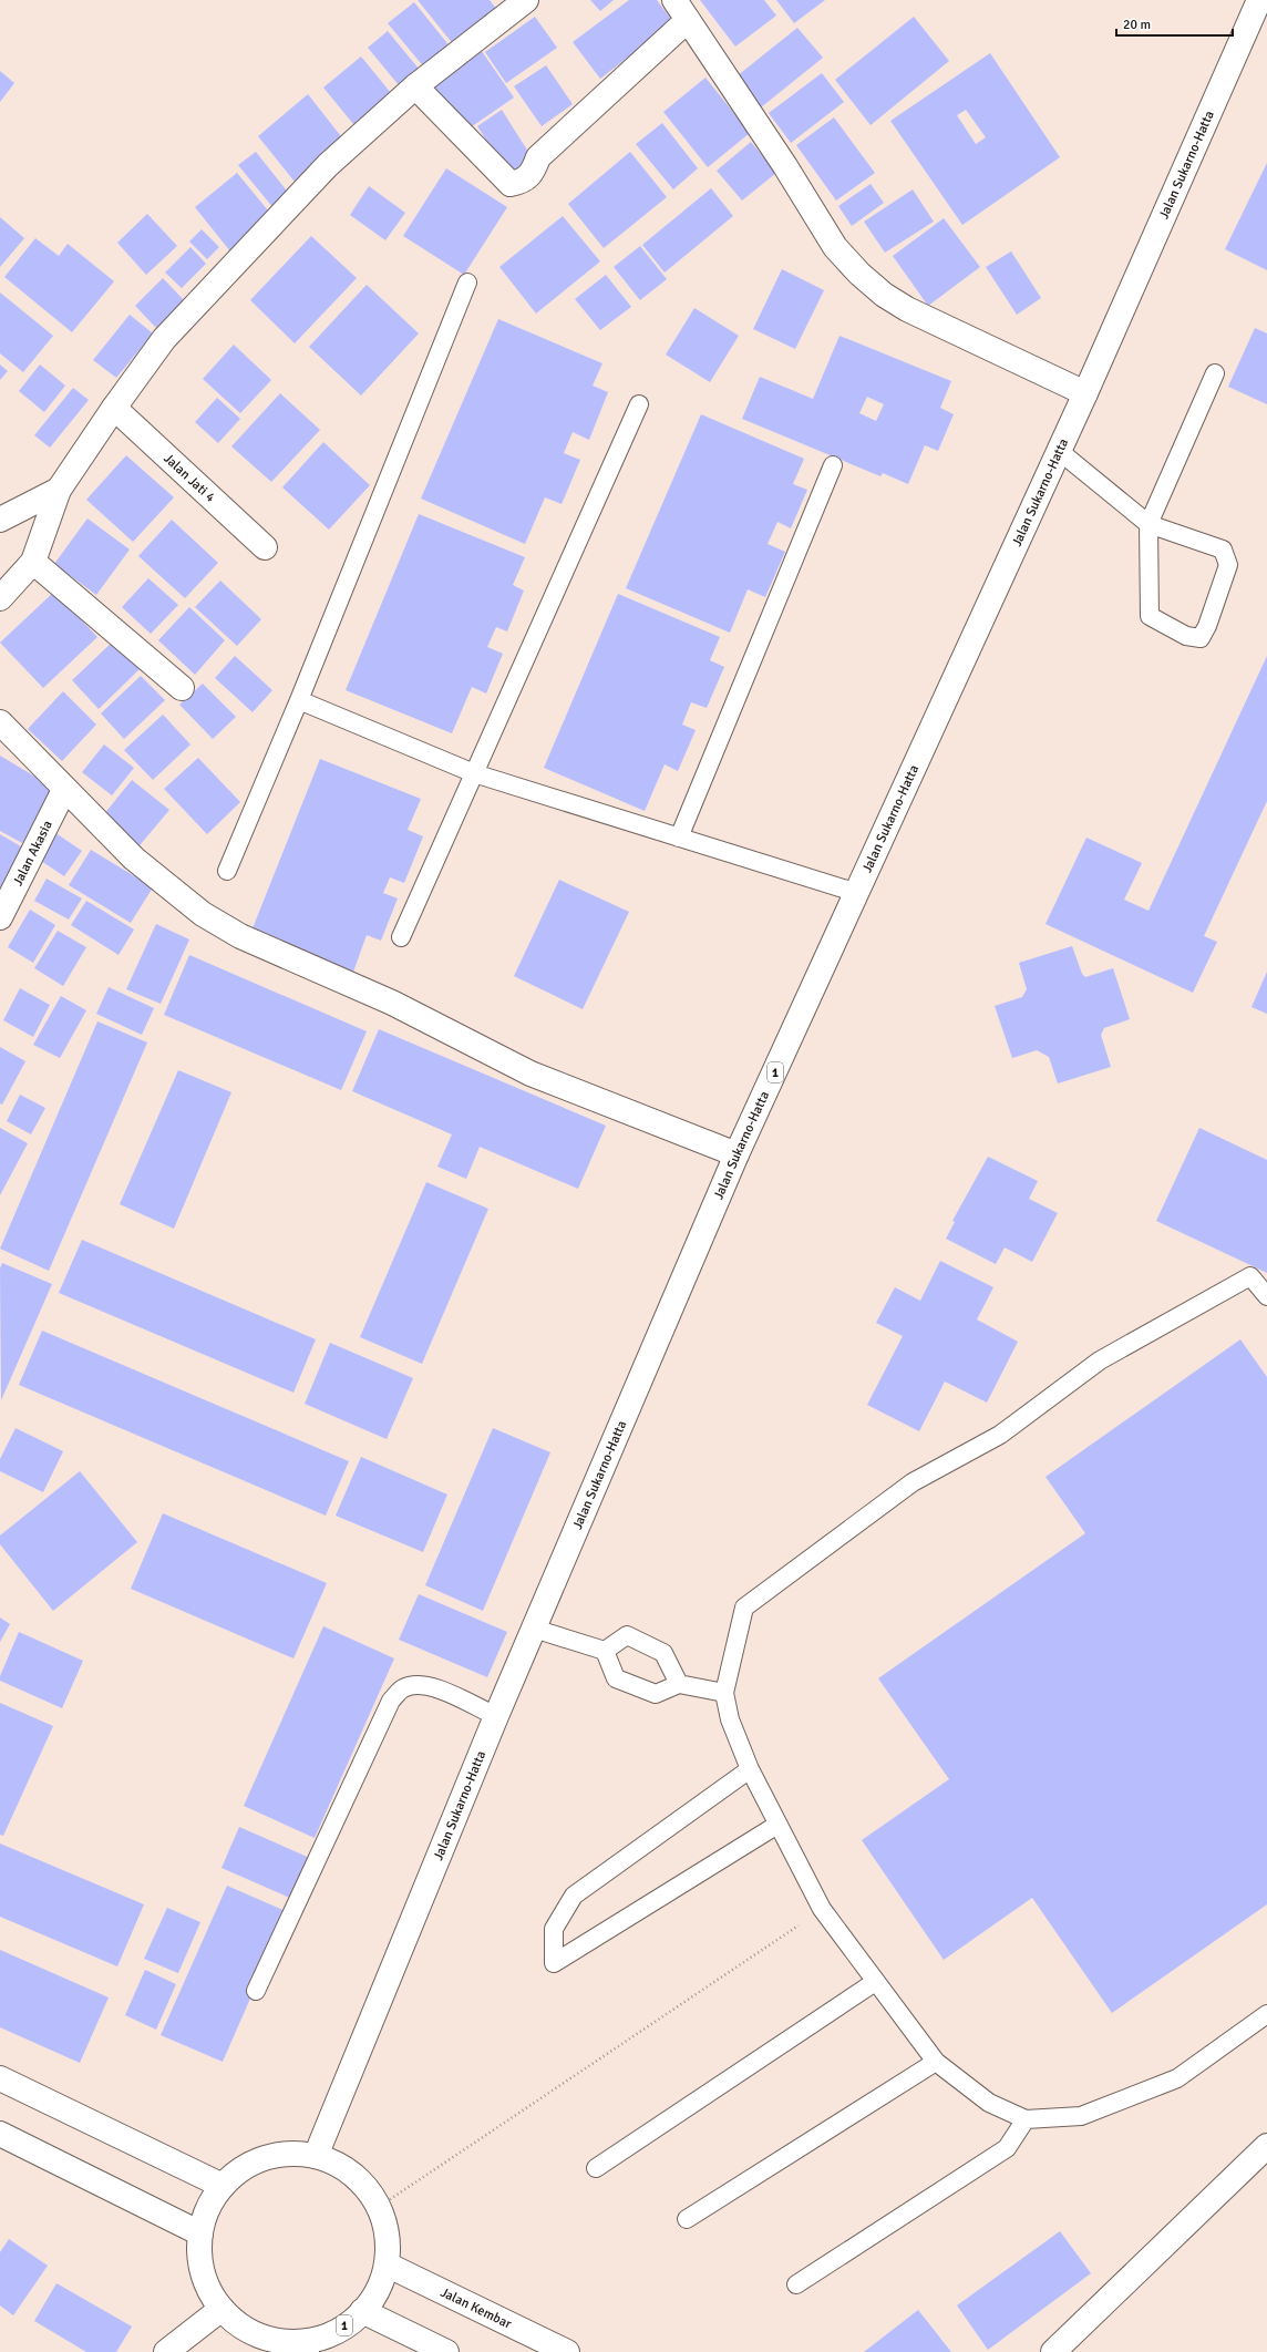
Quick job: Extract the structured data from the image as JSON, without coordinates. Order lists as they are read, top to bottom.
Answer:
{
  "streets": {
    "main road": [
      "Jalan Sukarno-Hatta",
      "Jalan Jati 4",
      "Jalan Akasia",
      "1",
      "Jalan Kembar"
    ]
  },
  "crossings": [
    ["Jalan Sukarno-Hatta", "1"],
    ["1", "Jalan Kembar"]
  ],
  "scale_bar": "20 m"
}
